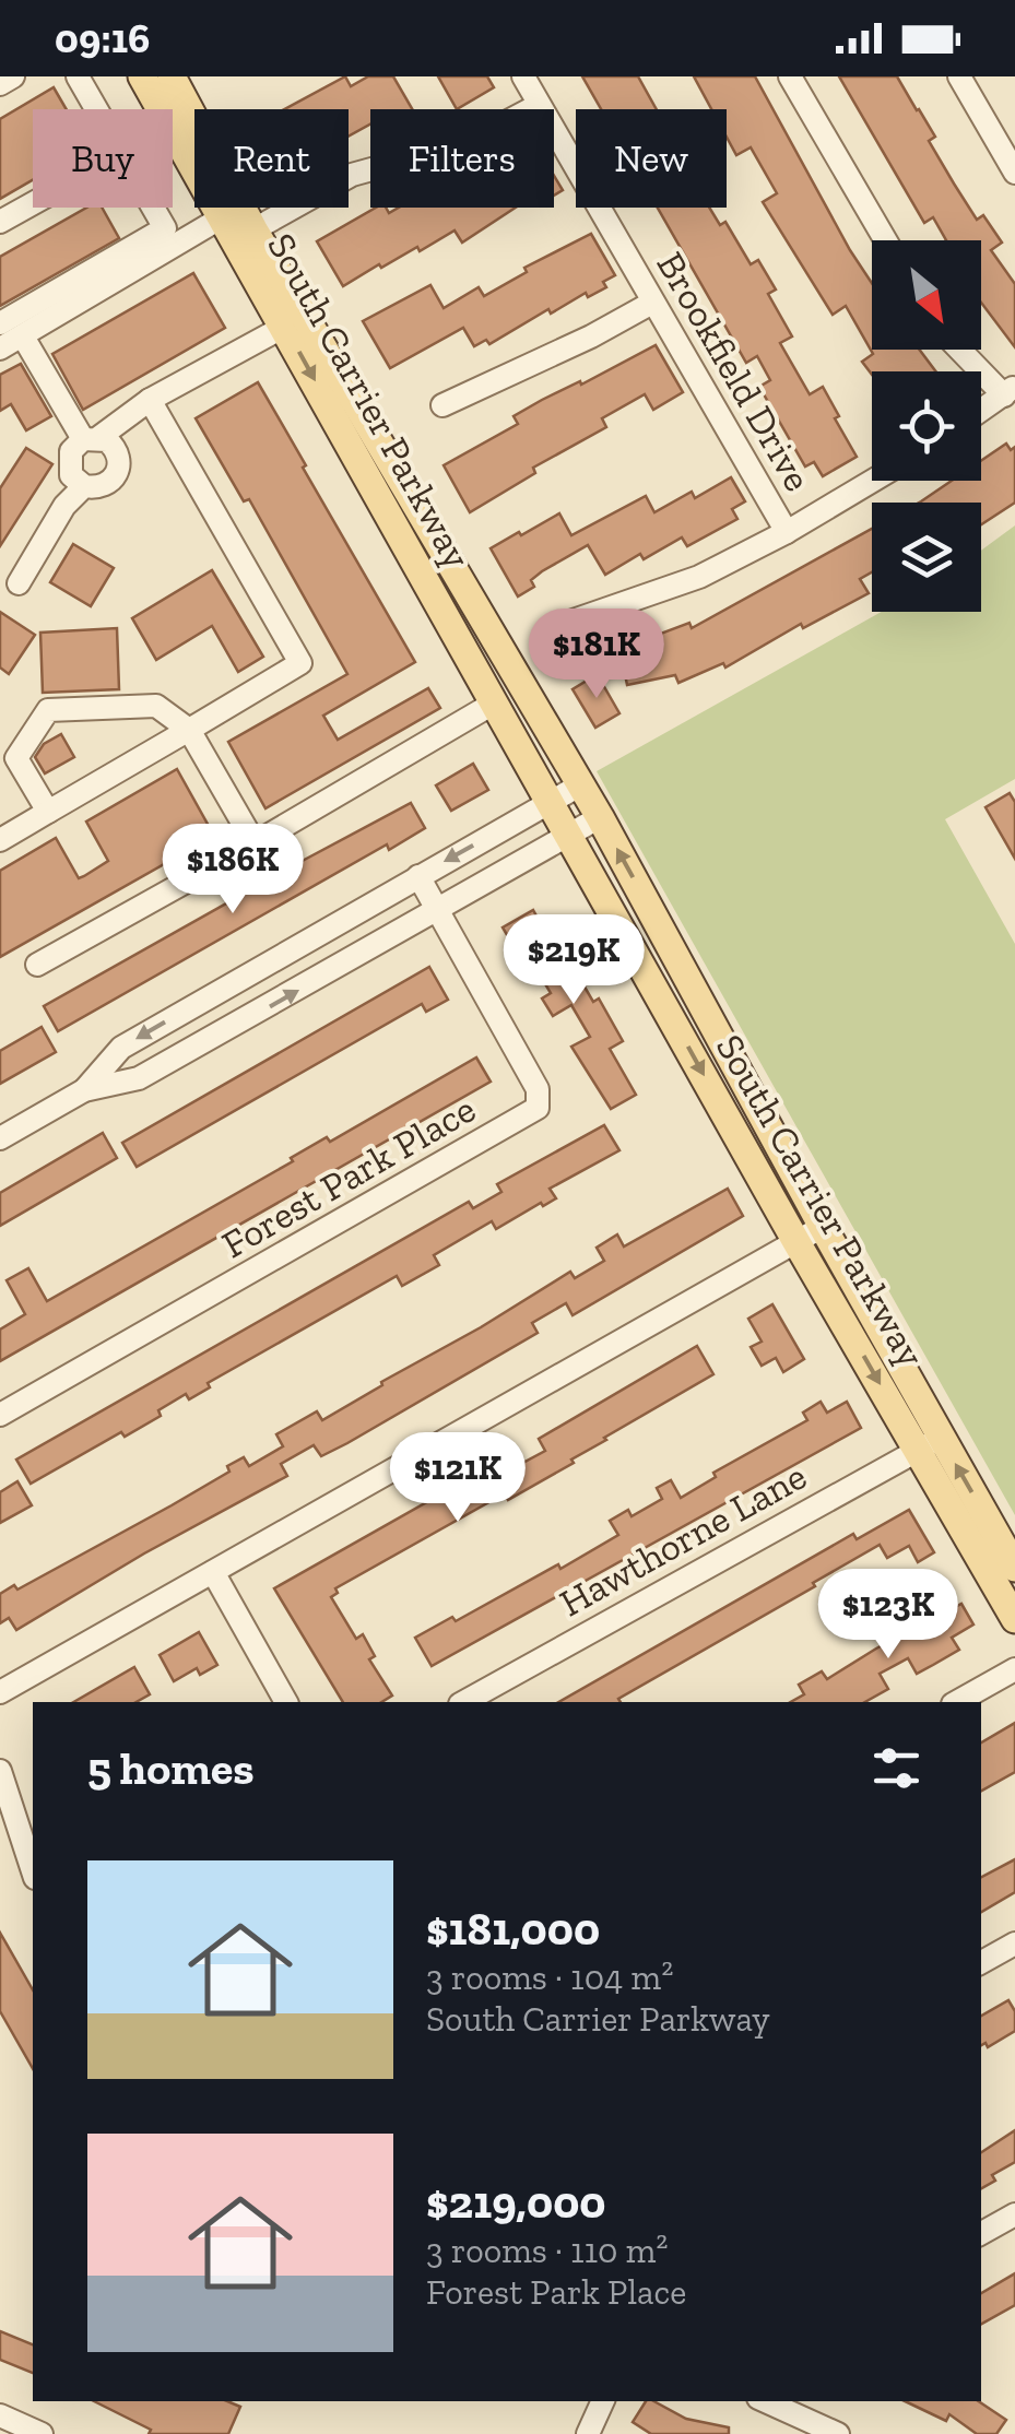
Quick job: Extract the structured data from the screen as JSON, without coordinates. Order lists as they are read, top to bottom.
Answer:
{
  "streets": {
    "main road": ["South Carrier Parkway"],
    "street": ["Brookfield Drive", "Forest Park Place", "Hawthorne Lane"]
  },
  "crossings": [
    ["South Carrier Parkway", "Hawthorne Lane"]
  ],
  "north": "bottom right",
  "page": {
    "status": "09:16",
    "chip": [
      "Buy",
      "Rent",
      "Filters",
      "New"
    ],
    "price": [
      "$181K",
      "$186K",
      "$219K",
      "$121K",
      "$123K"
    ],
    "heading": "5 homes",
    "list": [
      {
        "name": "$181,000",
        "note": "3 rooms · 104 m² · South Carrier Parkway"
      },
      {
        "name": "$219,000",
        "note": "3 rooms · 110 m² · Forest Park Place"
      }
    ]
  }
}
